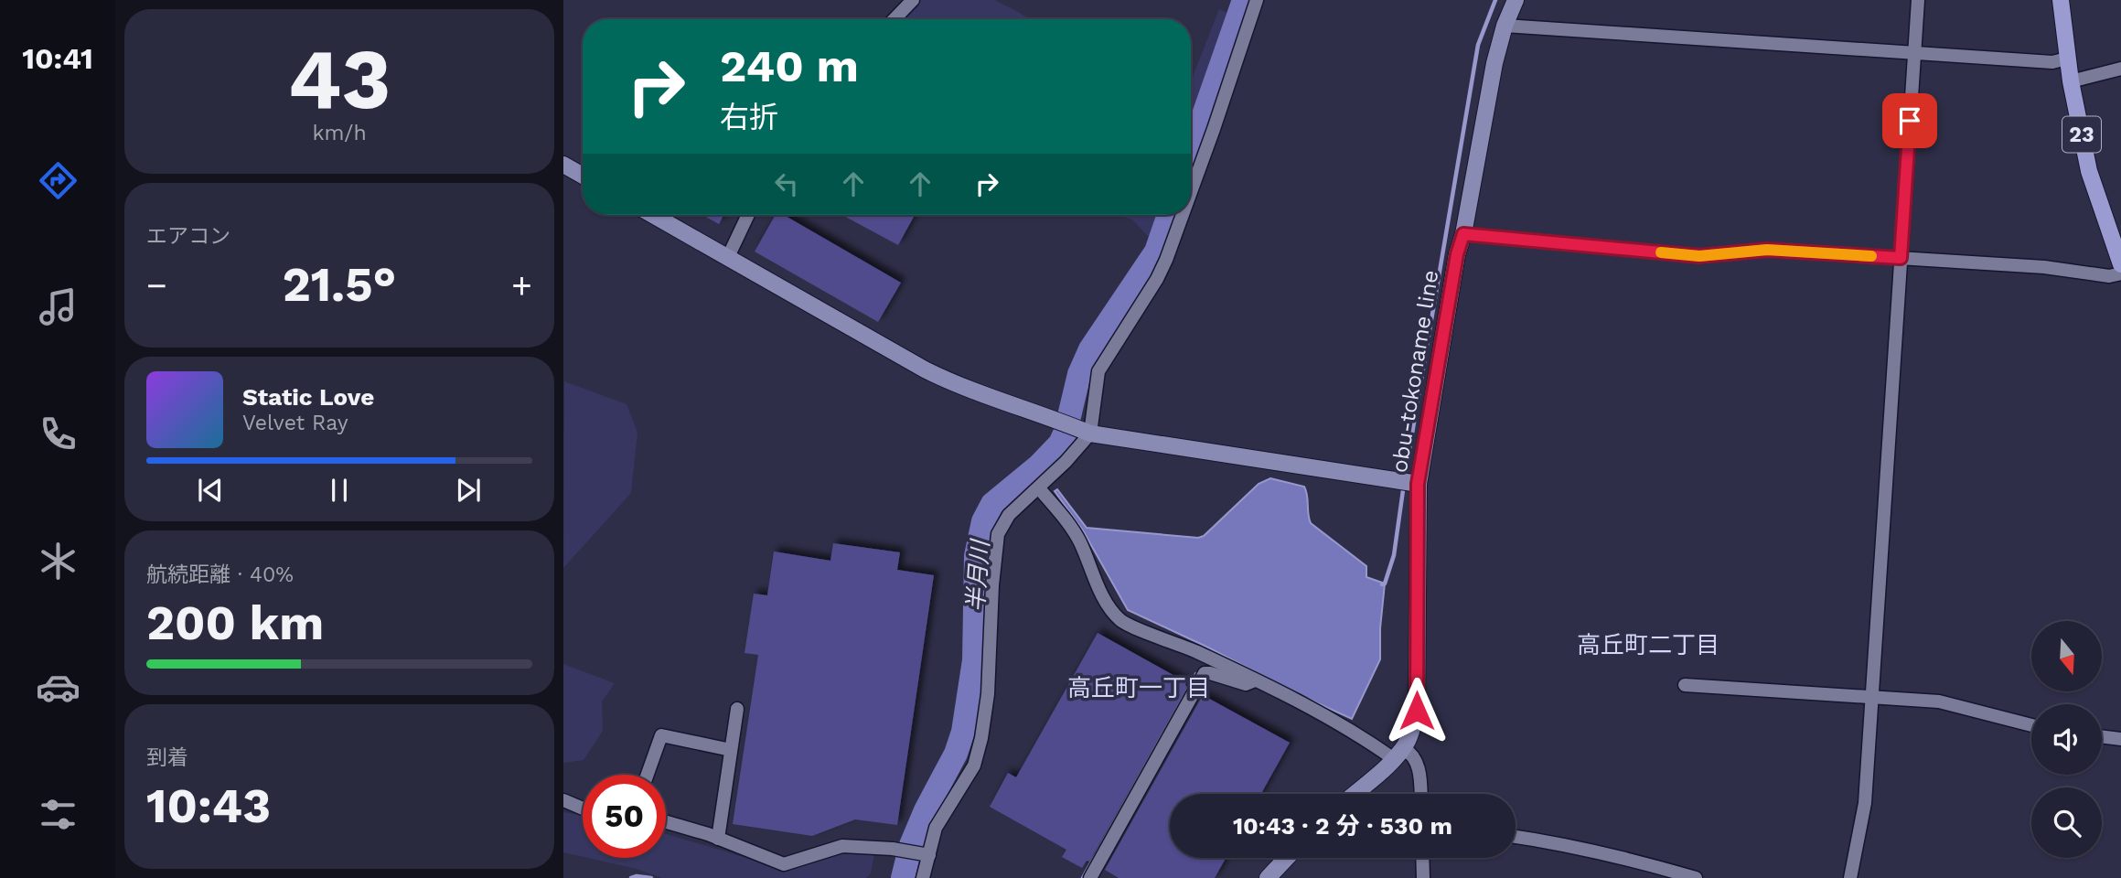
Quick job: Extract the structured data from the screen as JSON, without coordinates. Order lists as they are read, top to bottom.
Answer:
{
  "streets": {
    "main road": ["23", "obu-tokoname line"]
  },
  "districts": ["高丘町二丁目", "高丘町一丁目"],
  "water": ["半月川"],
  "north": "bottom",
  "page": {
    "tabs": "10:41",
    "tile": [
      ["43", "km/h"],
      "エアコン",
      ["航続距離 · 40%", "200 km"],
      ["到着", "10:43"]
    ],
    "turn": ["240 m", "右折"],
    "heat": ["−", "21.5°", "+"],
    "song": ["Static Love", "Velvet Ray"],
    "limit": "50",
    "trip": "10:43 · 2 分 · 530 m"
  }
}
